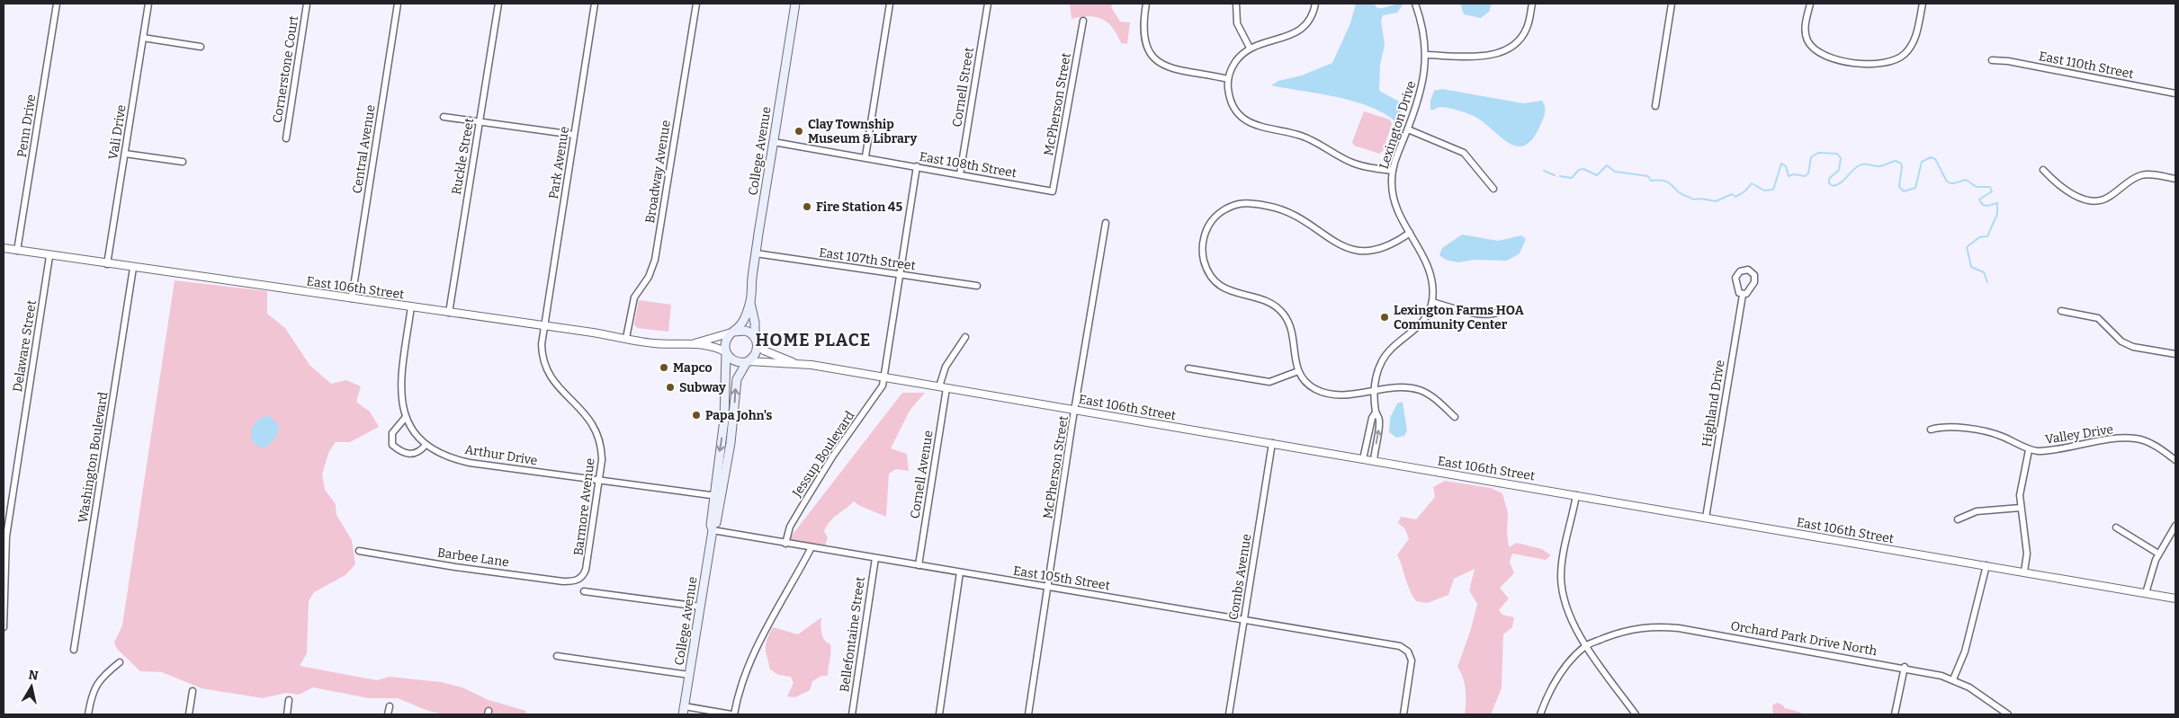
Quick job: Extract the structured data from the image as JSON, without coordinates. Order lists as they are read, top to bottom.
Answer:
{
  "streets": {
    "main road": ["College Avenue"],
    "street": [
      "East 110th Street",
      "Cornerstone Court",
      "Cornell Street",
      "McPherson Street",
      "Lexington Drive",
      "Penn Drive",
      "Vali Drive",
      "Central Avenue",
      "Ruckle Street",
      "Park Avenue",
      "East 108th Street",
      "Broadway Avenue",
      "East 107th Street",
      "East 106th Street",
      "Delaware Street",
      "Highland Drive",
      "Valley Drive",
      "Jessup Boulevard",
      "Arthur Drive",
      "Washington Boulevard",
      "Cornell Avenue",
      "Barmore Avenue",
      "Barbee Lane",
      "Combs Avenue",
      "East 105th Street",
      "Bellefontaine Street",
      "Orchard Park Drive North"
    ]
  },
  "crossings": [
    ["Cornell Street", "East 108th Street"],
    ["McPherson Street", "East 108th Street"],
    ["McPherson Street", "East 106th Street"],
    ["McPherson Street", "East 105th Street"],
    ["Lexington Drive", "East 106th Street"],
    ["Penn Drive", "East 106th Street"],
    ["Vali Drive", "East 106th Street"],
    ["Central Avenue", "East 106th Street"],
    ["College Avenue", "East 108th Street"],
    ["College Avenue", "East 107th Street"],
    ["College Avenue", "East 106th Street"],
    ["College Avenue", "Arthur Drive"],
    ["College Avenue", "East 105th Street"],
    ["Ruckle Street", "East 106th Street"],
    ["Park Avenue", "East 106th Street"],
    ["Park Avenue", "Barmore Avenue"],
    ["Broadway Avenue", "East 106th Street"],
    ["East 106th Street", "Delaware Street"],
    ["East 106th Street", "Highland Drive"],
    ["East 106th Street", "Jessup Boulevard"],
    ["East 106th Street", "Arthur Drive"],
    ["East 106th Street", "Washington Boulevard"],
    ["East 106th Street", "Cornell Avenue"],
    ["East 106th Street", "Barmore Avenue"],
    ["East 106th Street", "Combs Avenue"],
    ["Jessup Boulevard", "East 105th Street"],
    ["Arthur Drive", "Barmore Avenue"],
    ["Cornell Avenue", "East 105th Street"],
    ["Barmore Avenue", "Barbee Lane"],
    ["Combs Avenue", "East 105th Street"],
    ["East 105th Street", "Bellefontaine Street"]
  ],
  "districts": ["HOME PLACE"],
  "places": [
    "Clay Township Museum & Library",
    "Fire Station 45",
    "Lexington Farms HOA Community Center",
    "Mapco",
    "Subway",
    "Papa John's"
  ],
  "north": "top"
}
